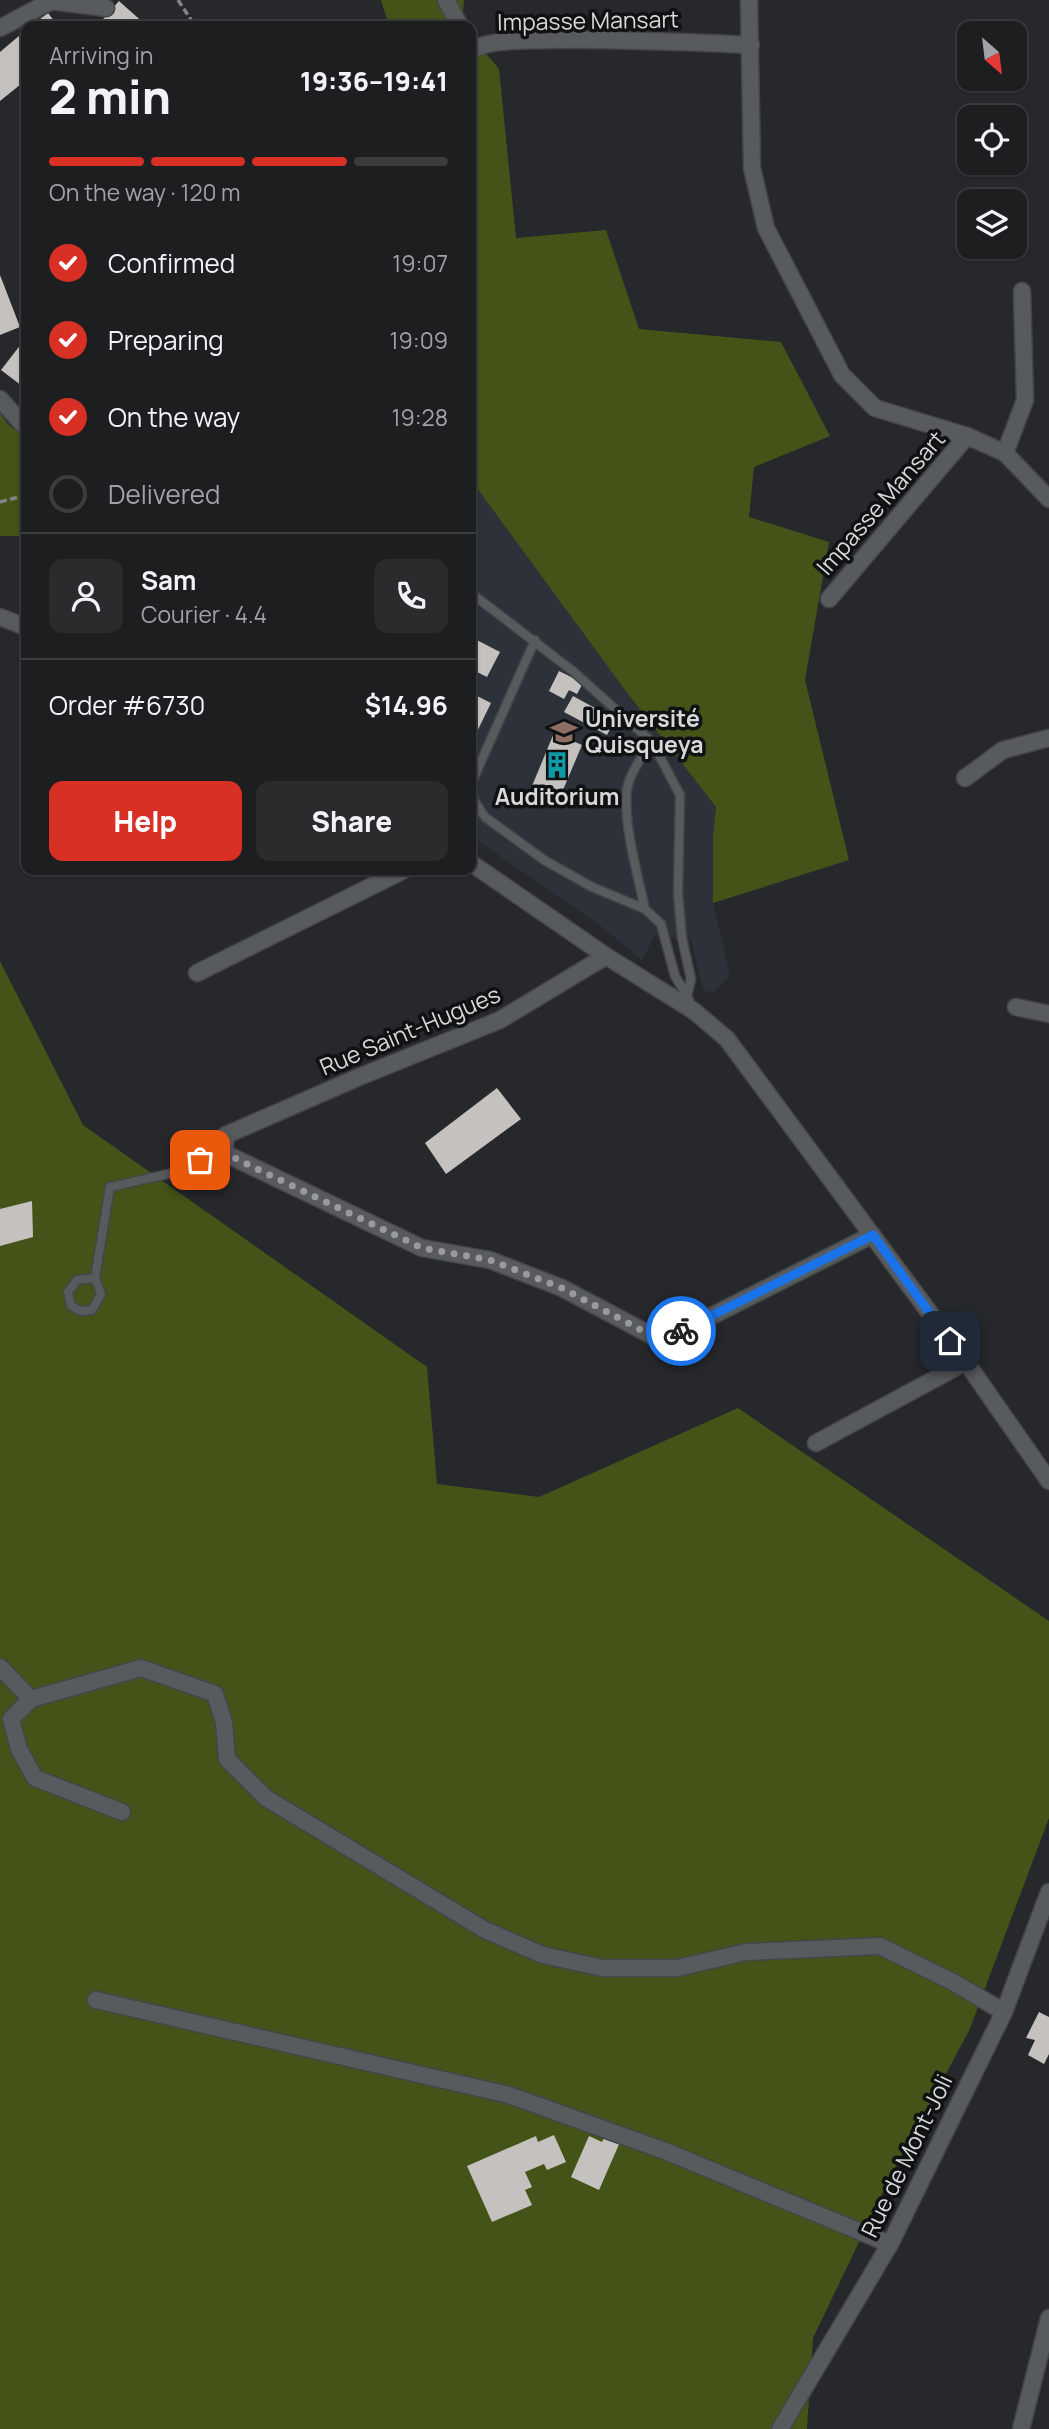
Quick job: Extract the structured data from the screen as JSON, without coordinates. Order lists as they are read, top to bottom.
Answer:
{
  "streets": {
    "street": ["Impasse Mansart", "Rue Saint-Hugues", "Rue de Mont-Joli"]
  },
  "places": {
    "school or university": ["Université Quisqueya"],
    "building": ["Auditorium"]
  },
  "north": "bottom right",
  "page": {
    "heading": ["2 min", "Arriving in", "19:36–19:41"],
    "panel": [
      "Sam",
      "Courier · 4.4",
      "Order #6730",
      "$14.96"
    ],
    "bar": "On the way · 120 m",
    "list": [
      ["Confirmed", "19:07"],
      ["Preparing", "19:09"],
      ["On the way", "19:28"],
      "Delivered"
    ],
    "buttons": ["Help", "Share"]
  }
}
